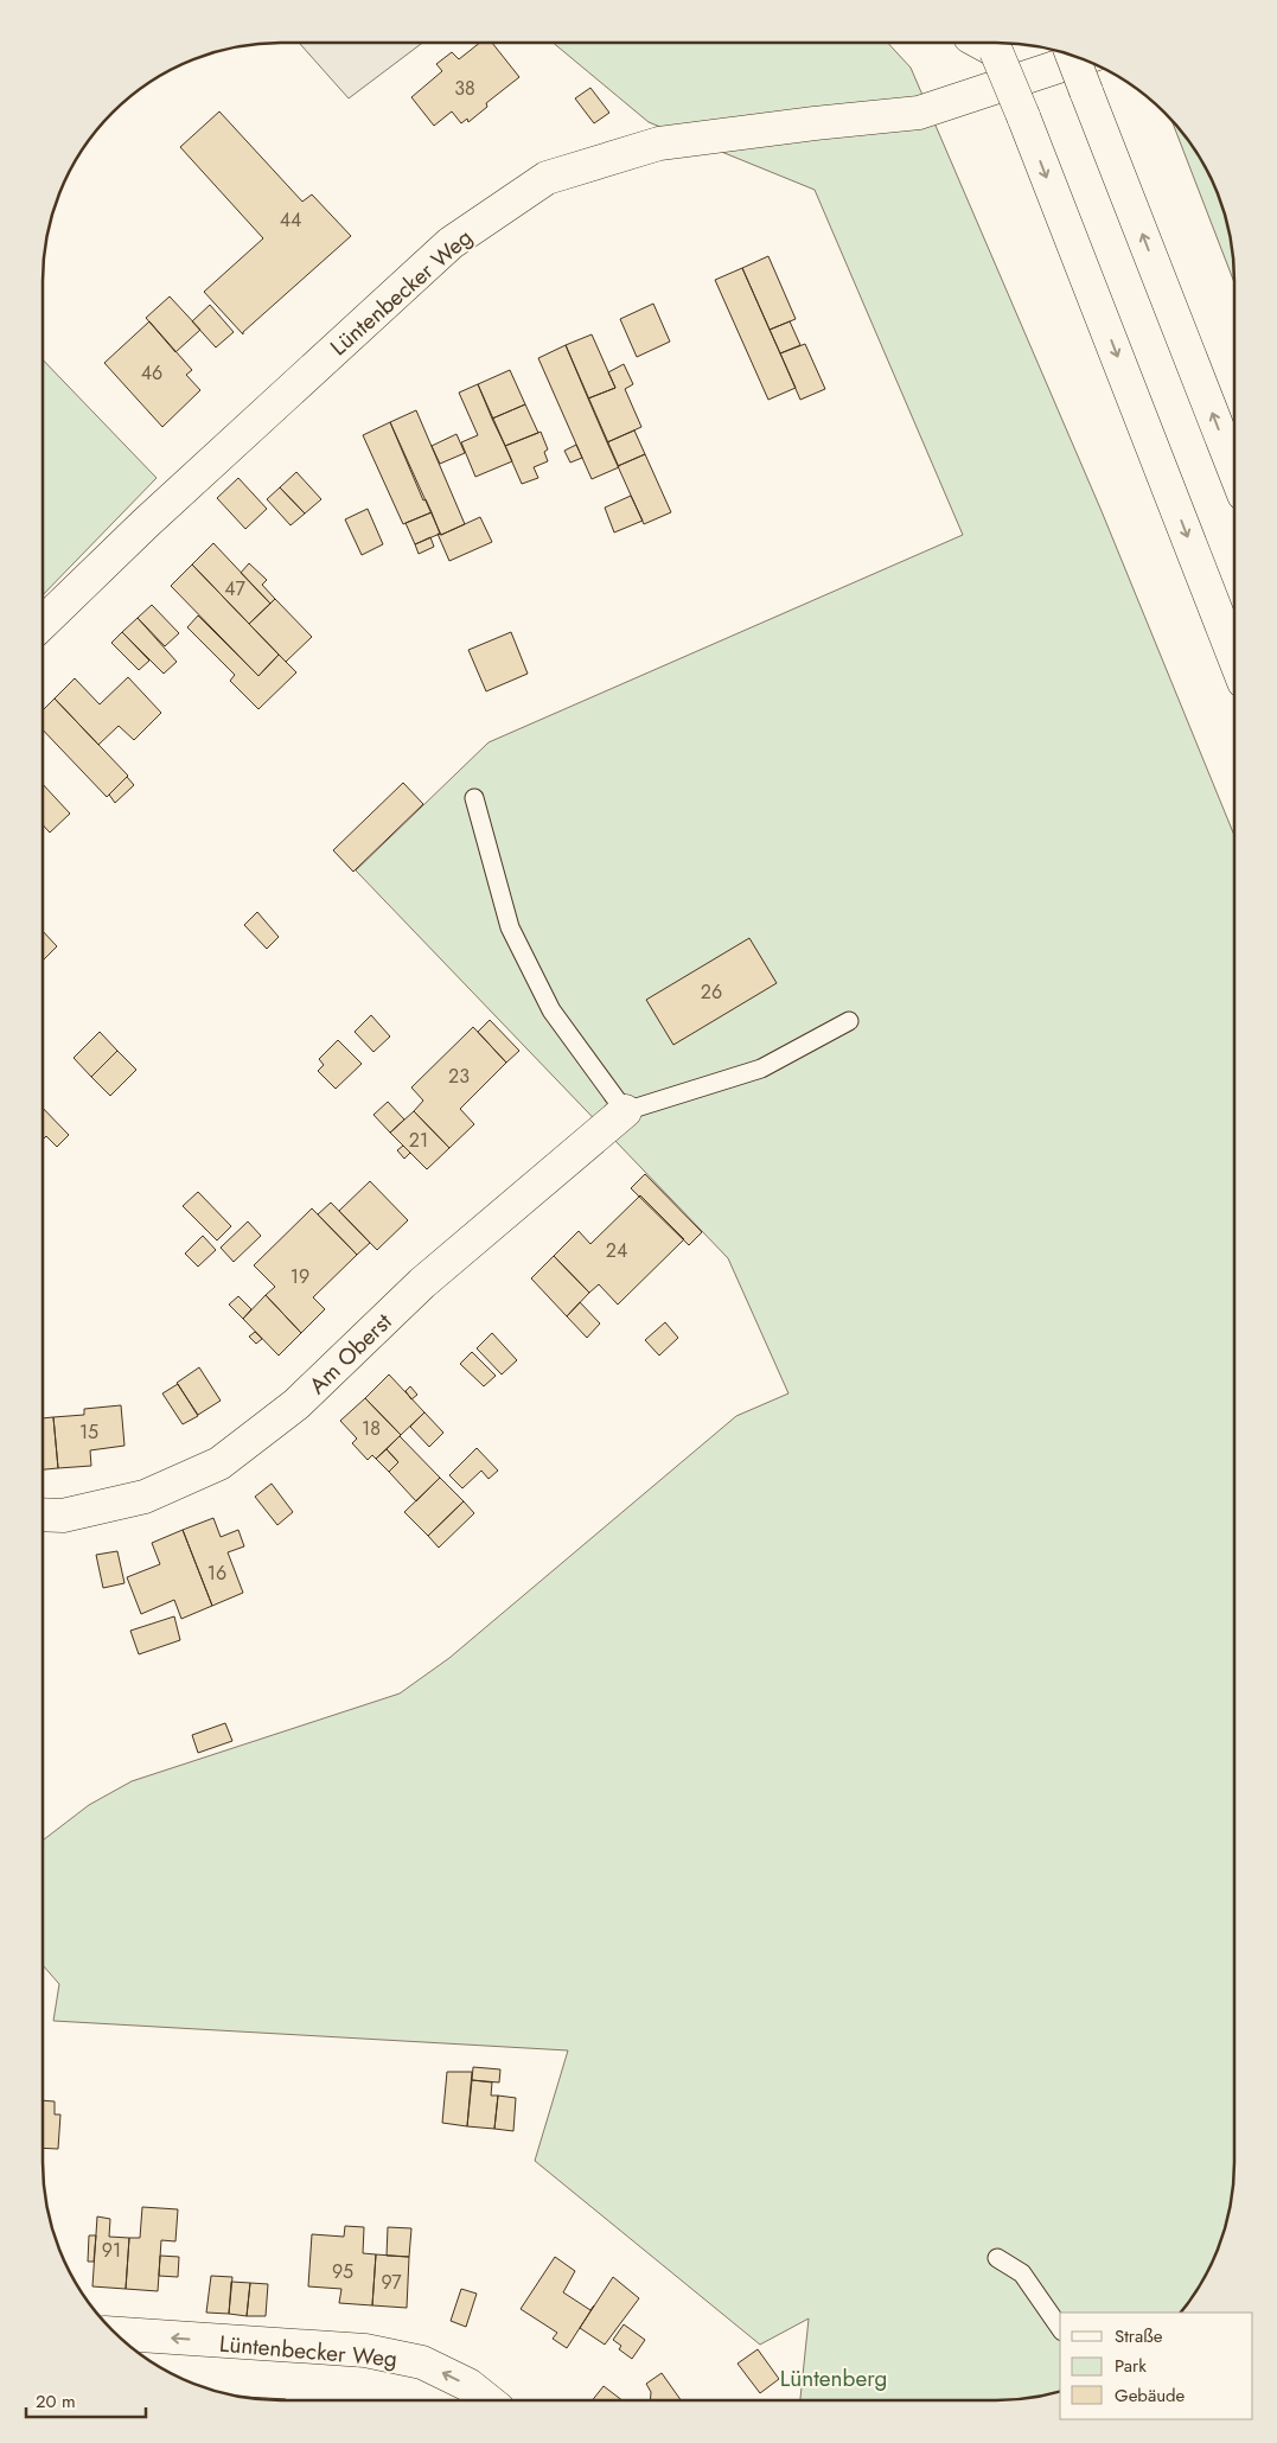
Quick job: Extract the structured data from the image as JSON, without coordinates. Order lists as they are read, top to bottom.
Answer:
{
  "streets": {
    "main road": ["Lüntenbecker Weg", "Am Oberst"]
  },
  "parks": ["Lüntenberg"],
  "house_numbers": [
    "38",
    "44",
    "46",
    "47",
    "26",
    "23",
    "21",
    "24",
    "19",
    "18",
    "15",
    "16",
    "91",
    "95",
    "97"
  ],
  "legend": ["Straße", "Park", "Gebäude"],
  "scale_bar": "20 m"
}
